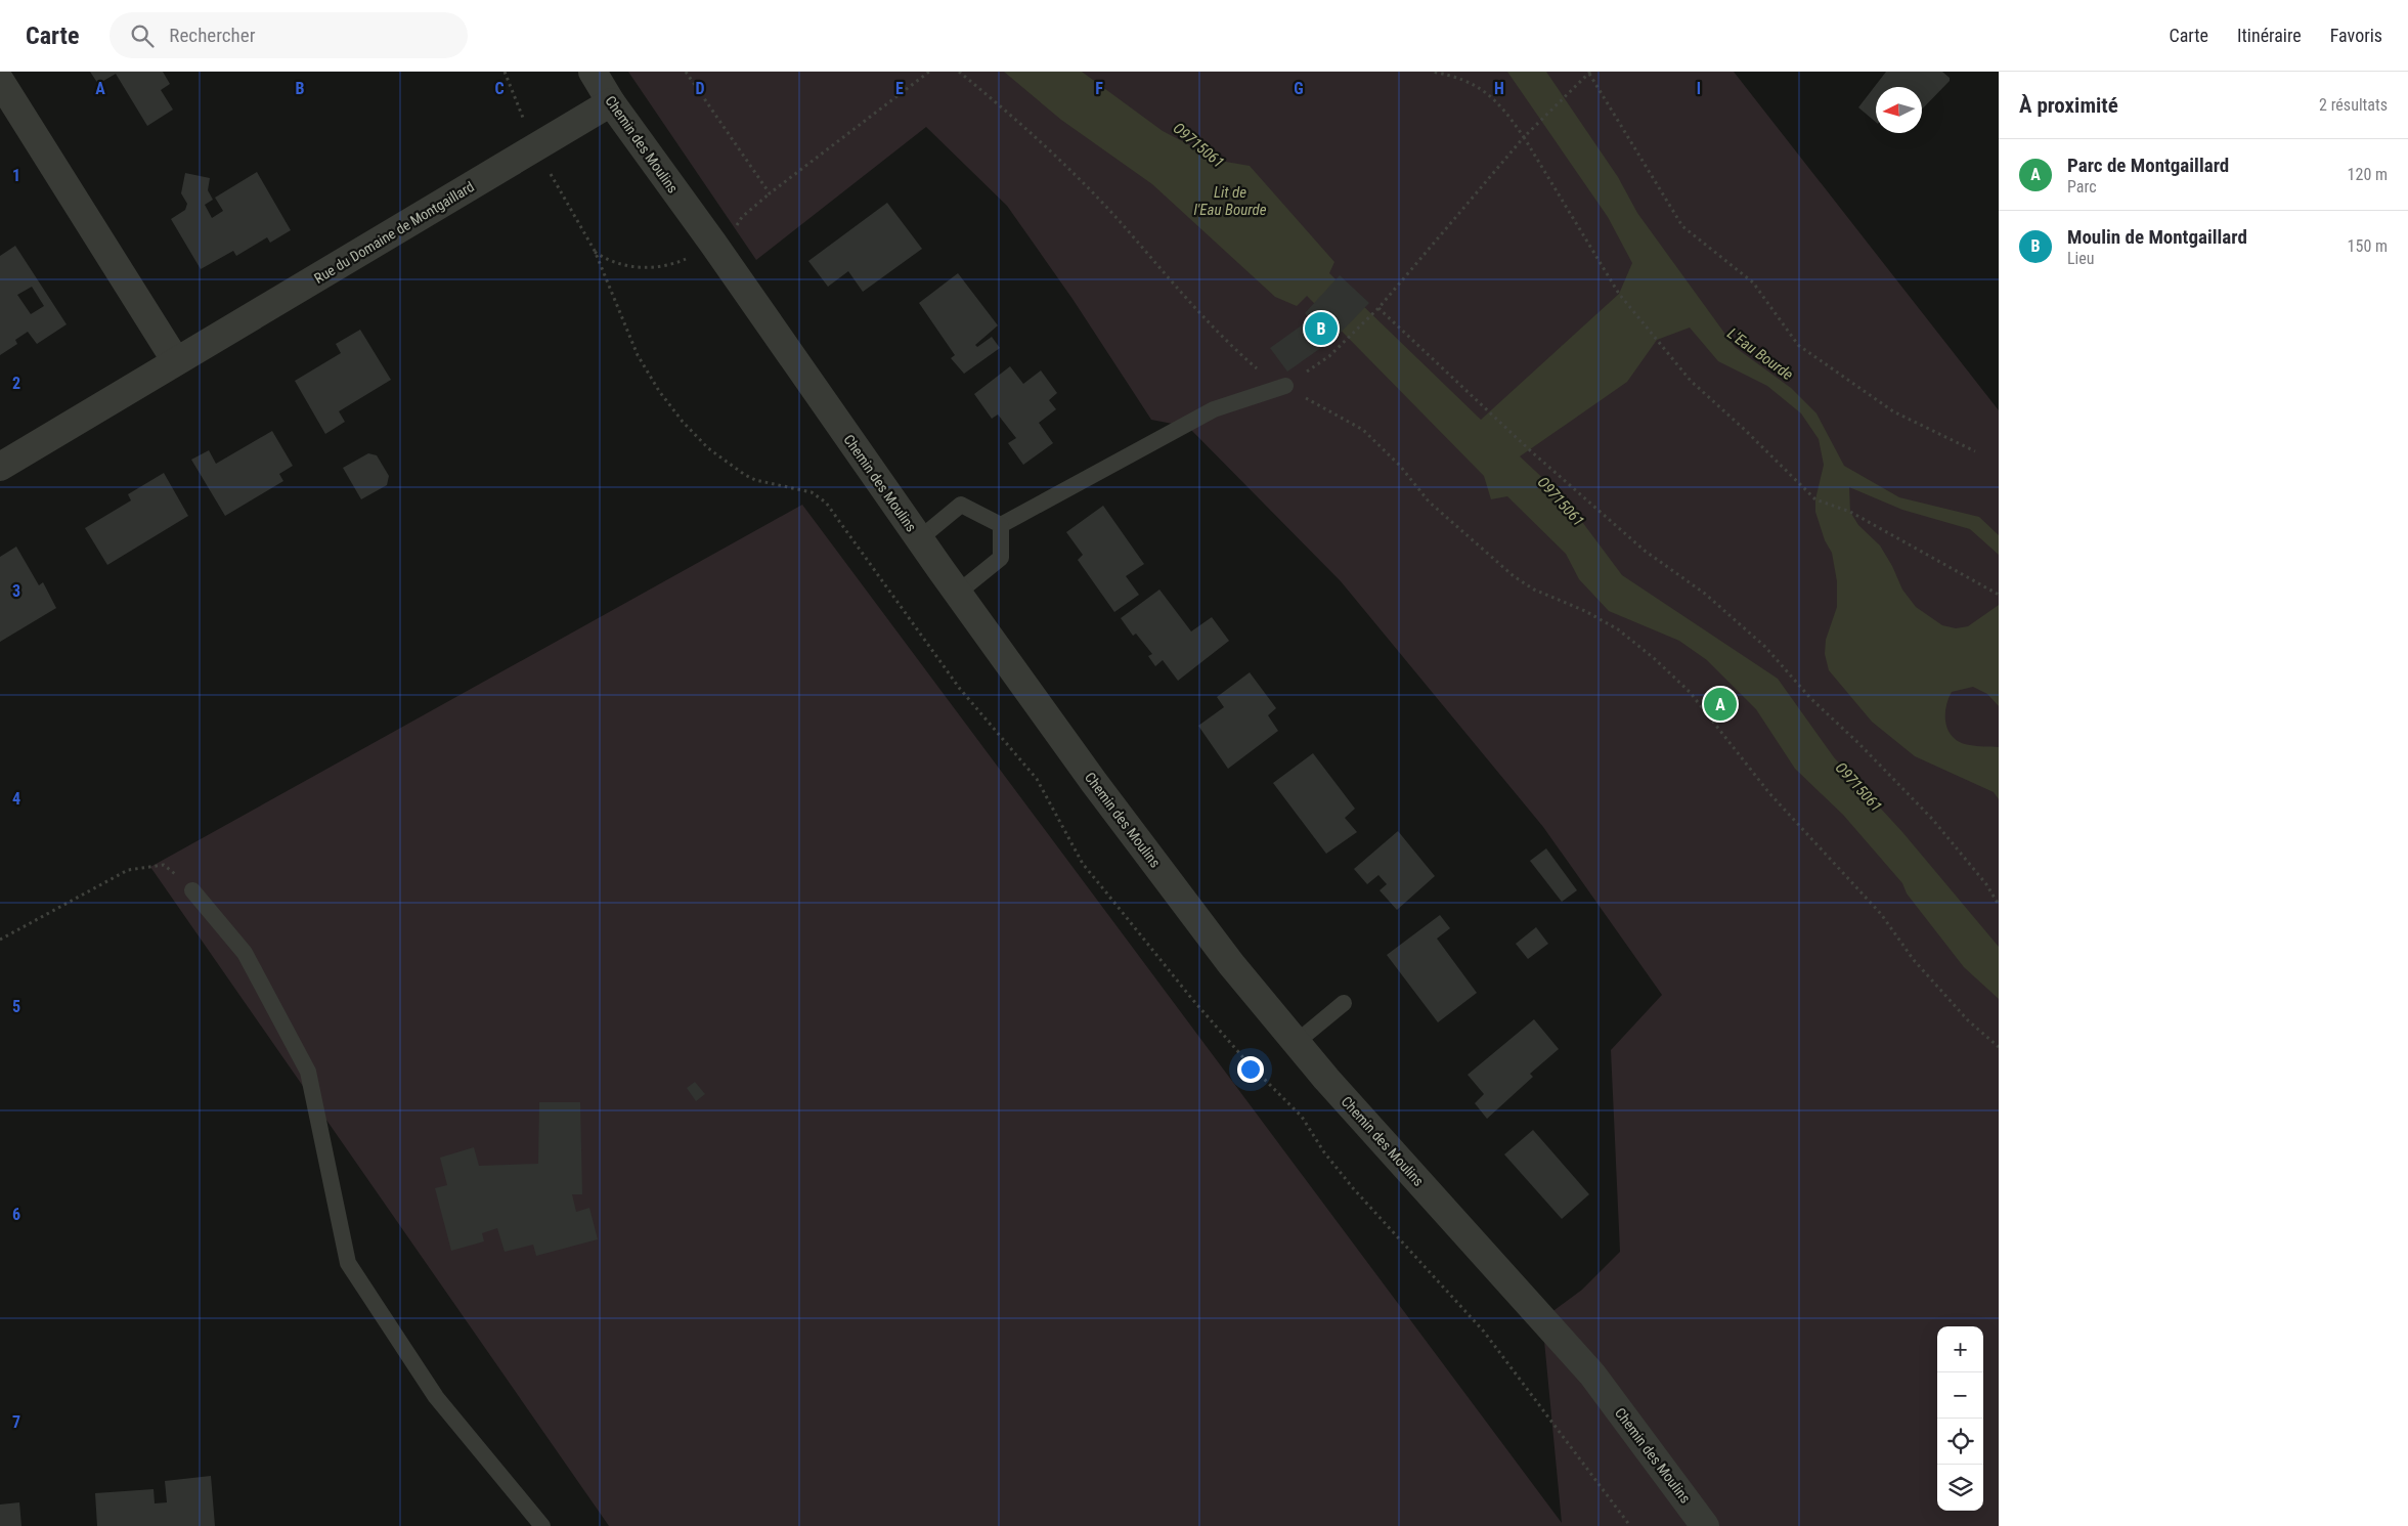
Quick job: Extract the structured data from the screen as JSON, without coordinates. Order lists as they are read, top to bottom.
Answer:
{
  "streets": {
    "street": ["Chemin des Moulins", "Rue du Domaine de Montgaillard"]
  },
  "crossings": [
    ["Chemin des Moulins", "Rue du Domaine de Montgaillard"]
  ],
  "water": ["O9715061", "Lit de l'Eau Bourde", "L'Eau Bourde"],
  "north": "left",
  "page": {
    "header": "Carte",
    "search": "Rechercher",
    "nav": ["Carte", "Itinéraire", "Favoris"],
    "heading": ["À proximité", "2 résultats"],
    "list": [
      {
        "mark": "A",
        "name": "Parc de Montgaillard",
        "note": "Parc",
        "value": "120 m"
      },
      {
        "mark": "B",
        "name": "Moulin de Montgaillard",
        "note": "Lieu",
        "value": "150 m"
      }
    ],
    "pins": ["B", "A"],
    "map_buttons": ["+", "−"]
  },
  "grid": {
    "columns": [
      "A",
      "B",
      "C",
      "D",
      "E",
      "F",
      "G",
      "H",
      "I"
    ],
    "rows": [
      "1",
      "2",
      "3",
      "4",
      "5",
      "6",
      "7"
    ]
  }
}
